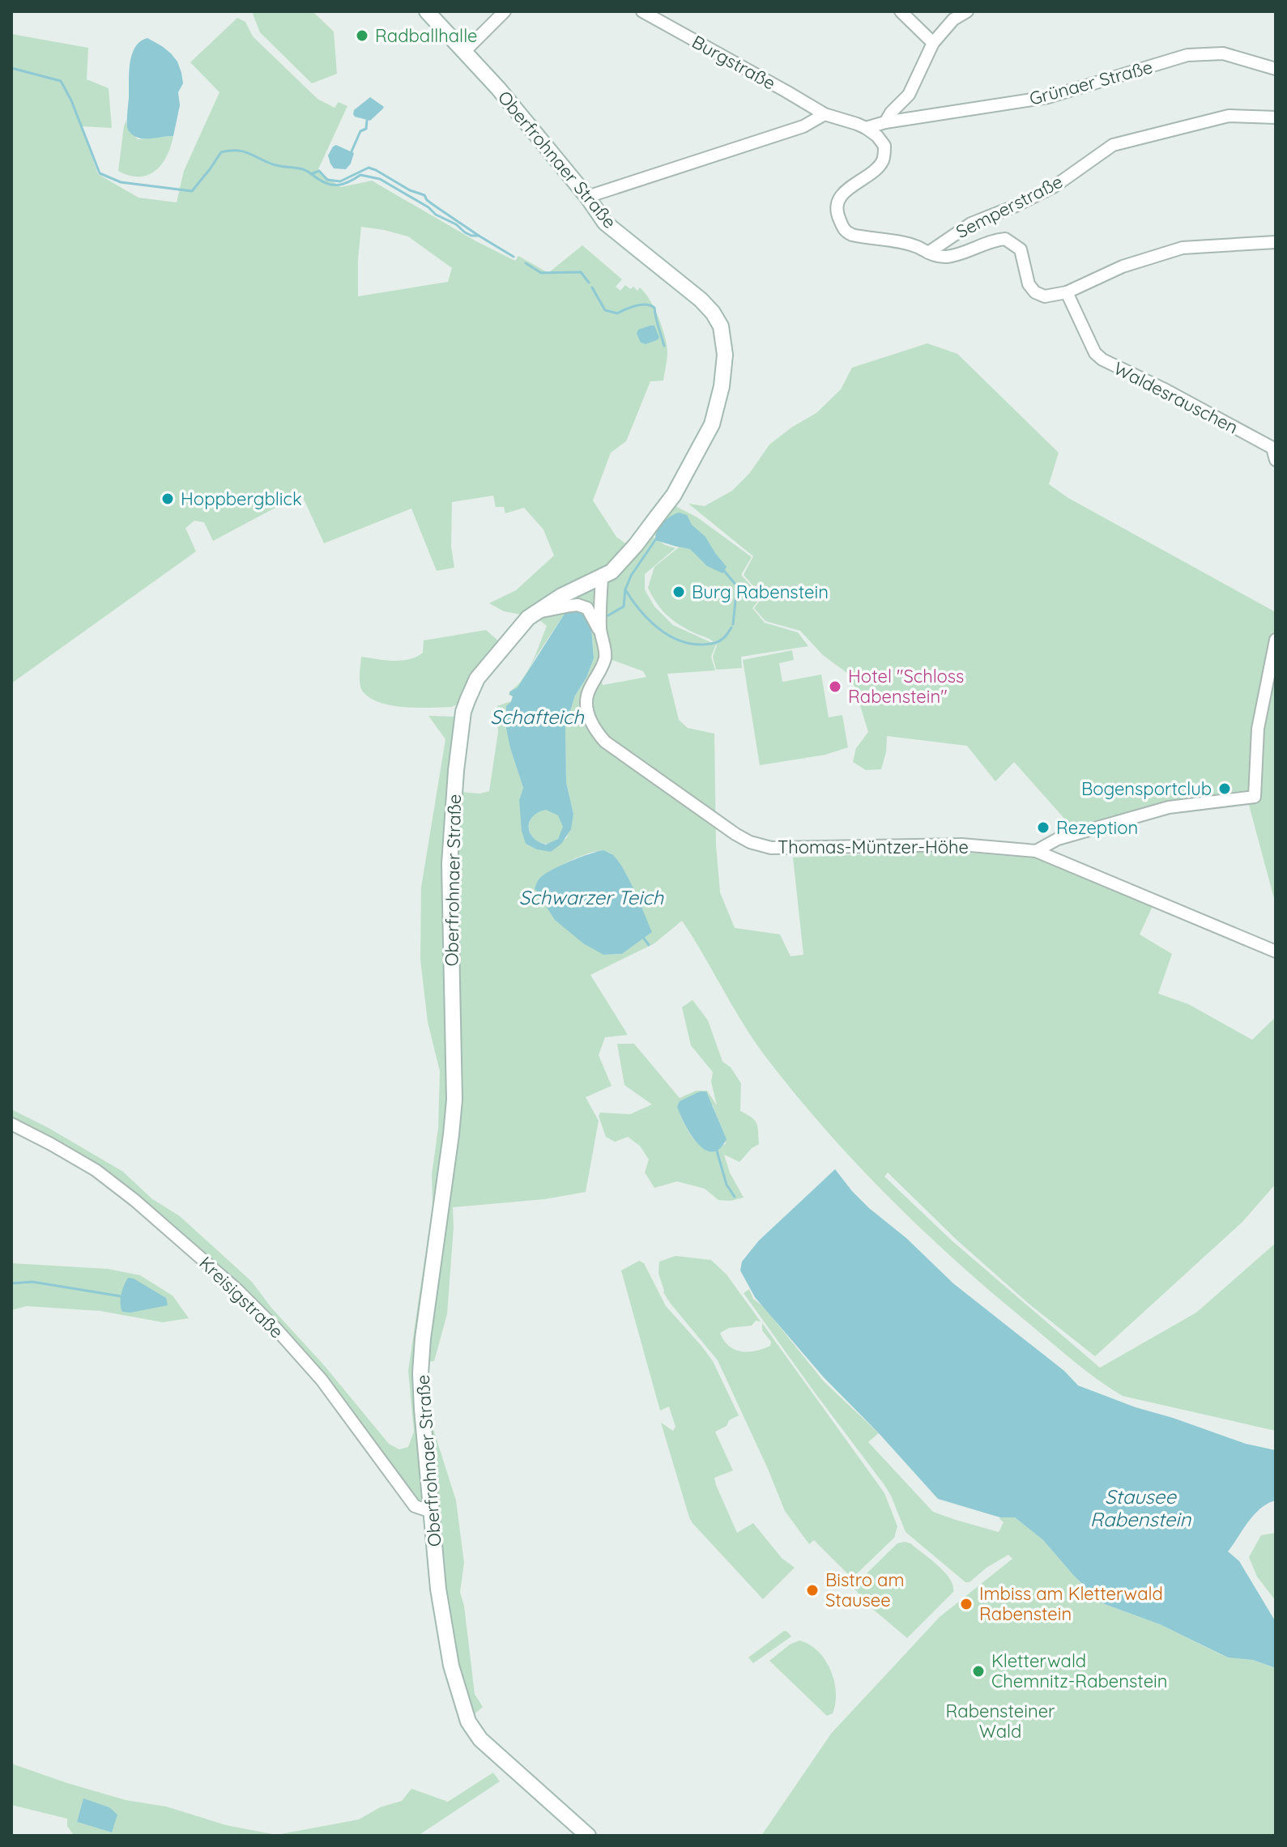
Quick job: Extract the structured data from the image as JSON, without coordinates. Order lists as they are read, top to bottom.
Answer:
{
  "streets": {
    "main road": ["Oberfrohnaer Straße"],
    "street": [
      "Burgstraße",
      "Grünaer Straße",
      "Semperstraße",
      "Waldesrauschen",
      "Thomas-Müntzer-Höhe",
      "Kreisigstraße"
    ]
  },
  "crossings": [
    ["Burgstraße", "Grünaer Straße"],
    ["Oberfrohnaer Straße", "Thomas-Müntzer-Höhe"],
    ["Oberfrohnaer Straße", "Kreisigstraße"]
  ],
  "water": ["Schafteich", "Schwarzer Teich", "Stausee Rabenstein"],
  "parks": ["Rabensteiner Wald"],
  "places": [
    "Radballhalle",
    "Hoppbergblick",
    "Burg Rabenstein",
    "Hotel \"Schloss Rabenstein\"",
    "Bogensportclub",
    "Rezeption",
    "Bistro am Stausee",
    "Imbiss am Kletterwald Rabenstein",
    "Kletterwald Chemnitz-Rabenstein"
  ]
}
